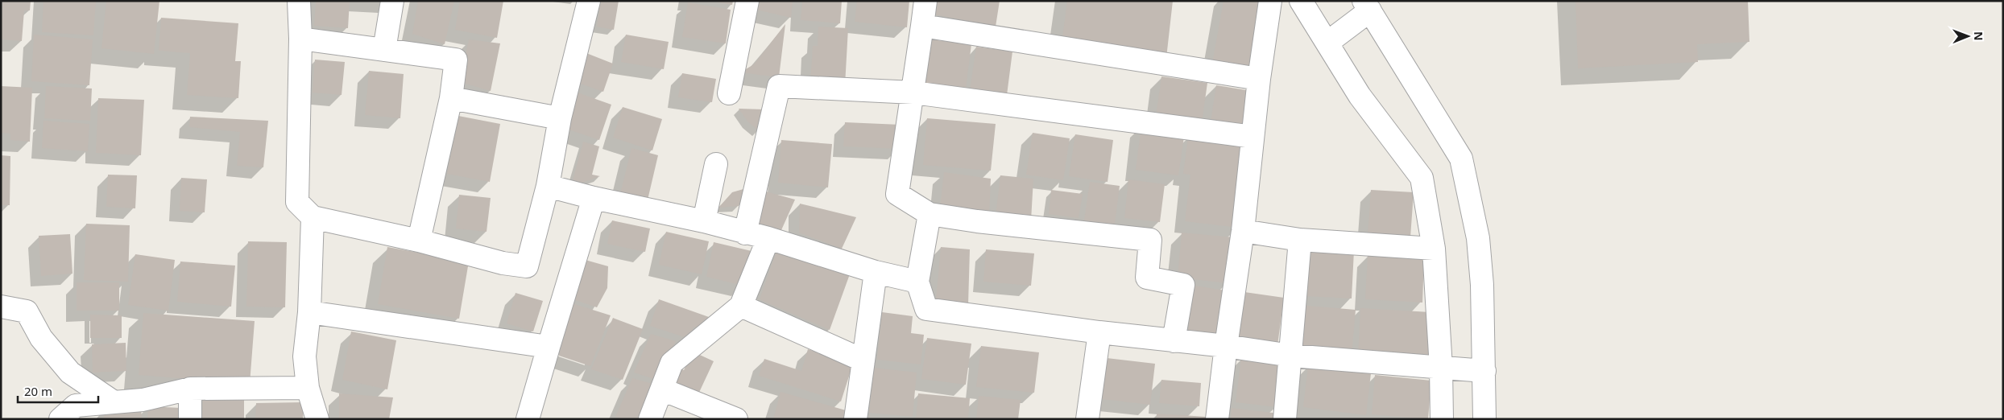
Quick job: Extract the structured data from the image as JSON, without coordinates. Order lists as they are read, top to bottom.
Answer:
{
  "scale_bar": "20 m",
  "north": "right"
}
